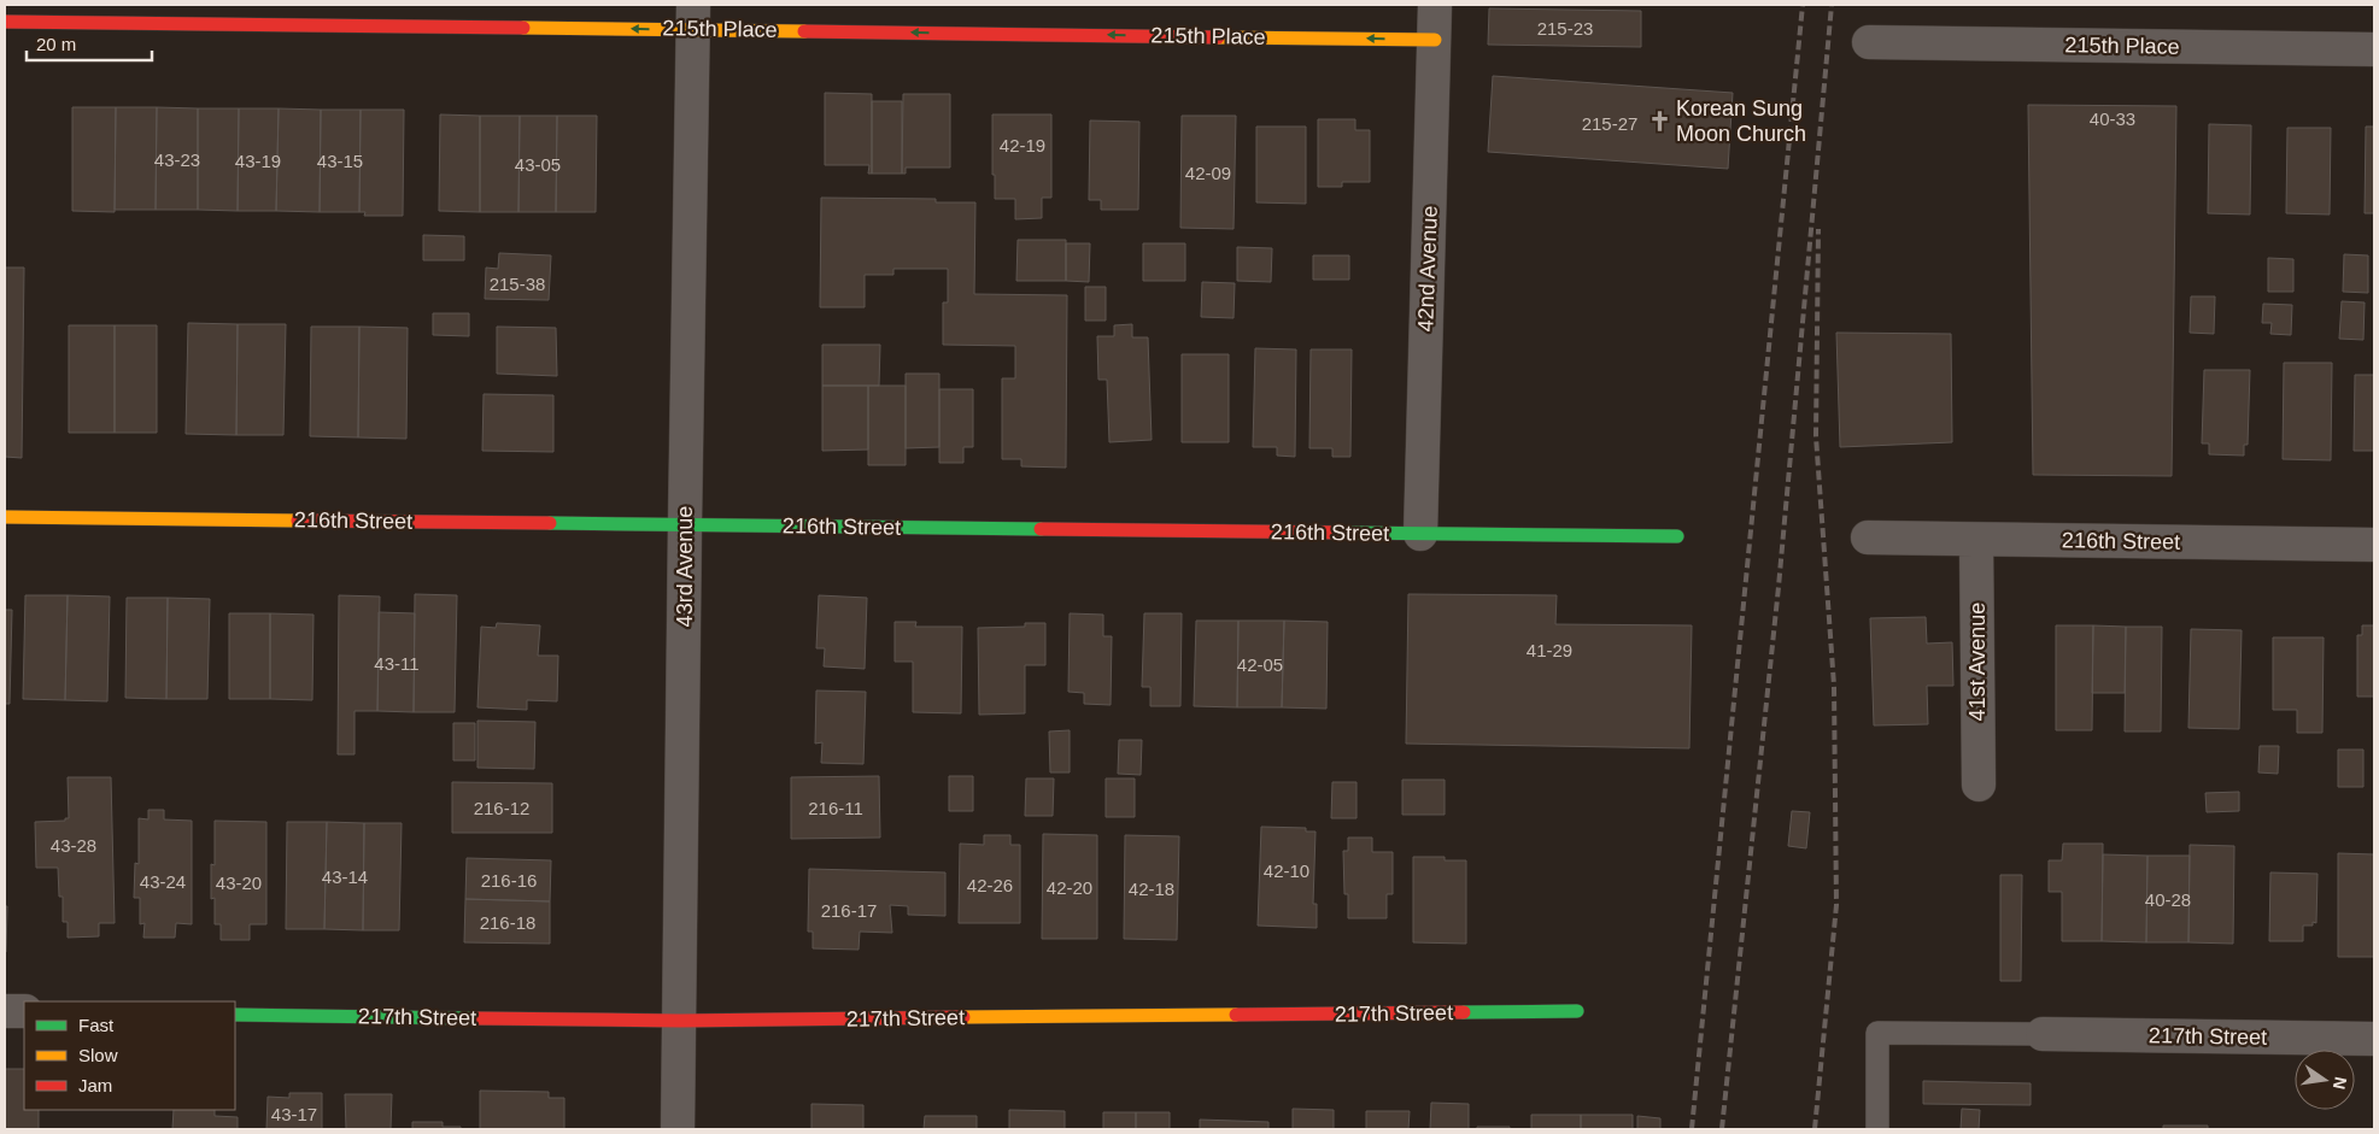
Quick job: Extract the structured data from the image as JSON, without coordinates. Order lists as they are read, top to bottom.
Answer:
{
  "streets": {
    "street": [
      "215th Place",
      "42nd Avenue",
      "216th Street",
      "43rd Avenue",
      "41st Avenue",
      "217th Street"
    ]
  },
  "crossings": [
    ["215th Place", "42nd Avenue"],
    ["215th Place", "43rd Avenue"],
    ["42nd Avenue", "216th Street"],
    ["216th Street", "43rd Avenue"],
    ["216th Street", "41st Avenue"],
    ["43rd Avenue", "217th Street"]
  ],
  "one_way": ["215th Place"],
  "places": {
    "church": ["Korean Sung Moon Church"]
  },
  "house_numbers": [
    "215-23",
    "40-33",
    "215-27",
    "42-19",
    "43-23",
    "43-19",
    "43-15",
    "43-05",
    "42-09",
    "215-38",
    "41-29",
    "43-11",
    "42-05",
    "216-12",
    "216-11",
    "43-28",
    "42-10",
    "43-14",
    "216-16",
    "43-24",
    "43-20",
    "42-26",
    "42-20",
    "42-18",
    "40-28",
    "216-17",
    "216-18",
    "43-17"
  ],
  "legend": ["Fast", "Slow", "Jam"],
  "scale_bar": "20 m",
  "north": "right"
}
